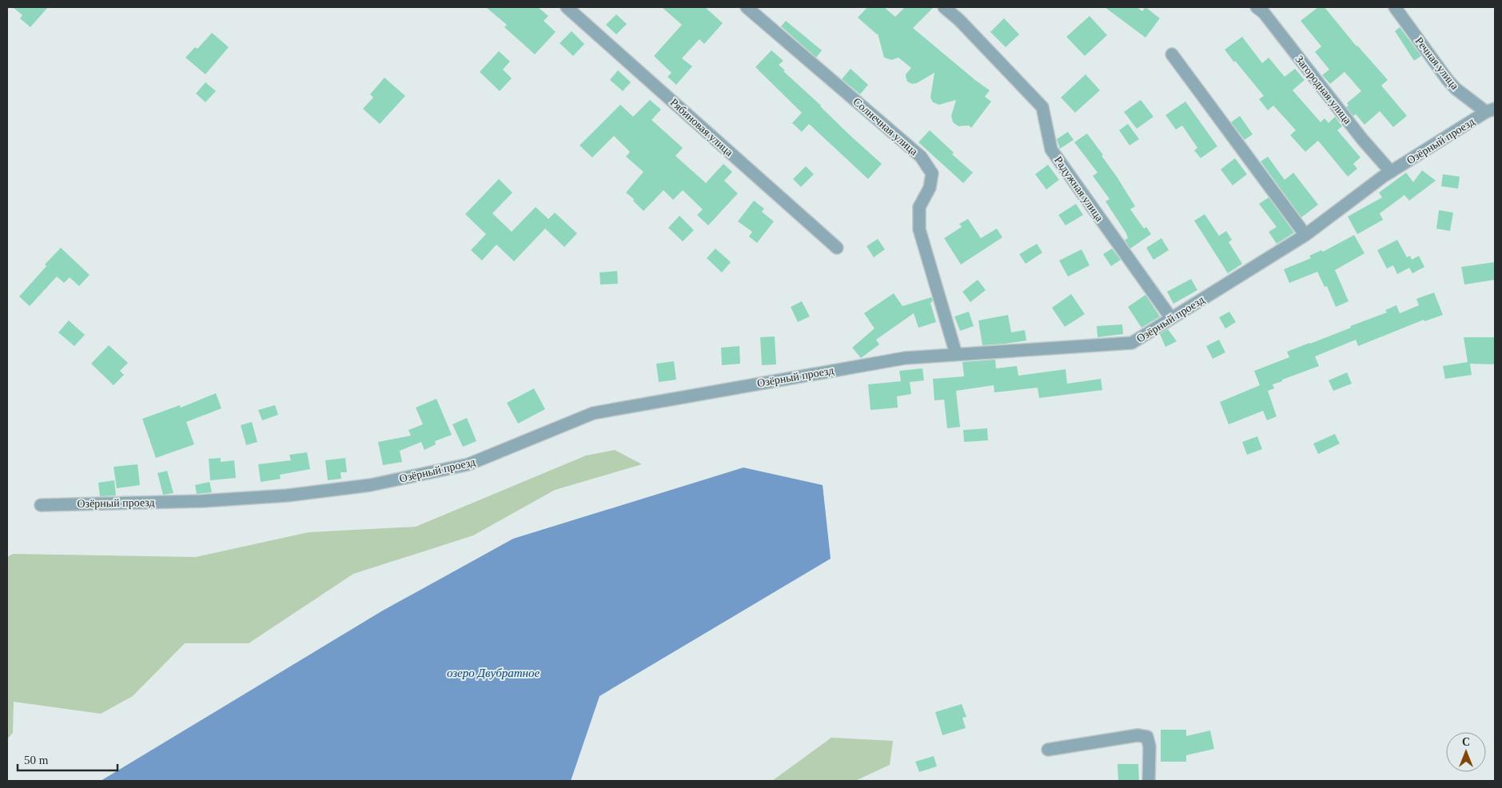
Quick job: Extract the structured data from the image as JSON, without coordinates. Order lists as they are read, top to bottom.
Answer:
{
  "streets": {
    "street": [
      "Речная улица",
      "Загородная улица",
      "Солнечная улица",
      "Рябиновая улица",
      "Озёрный проезд",
      "Радужная улица"
    ]
  },
  "crossings": [
    ["Речная улица", "Озёрный проезд"],
    ["Загородная улица", "Озёрный проезд"],
    ["Солнечная улица", "Озёрный проезд"],
    ["Озёрный проезд", "Радужная улица"]
  ],
  "water": ["озеро Двубратное"],
  "scale_bar": "50 m",
  "north": "top"
}
